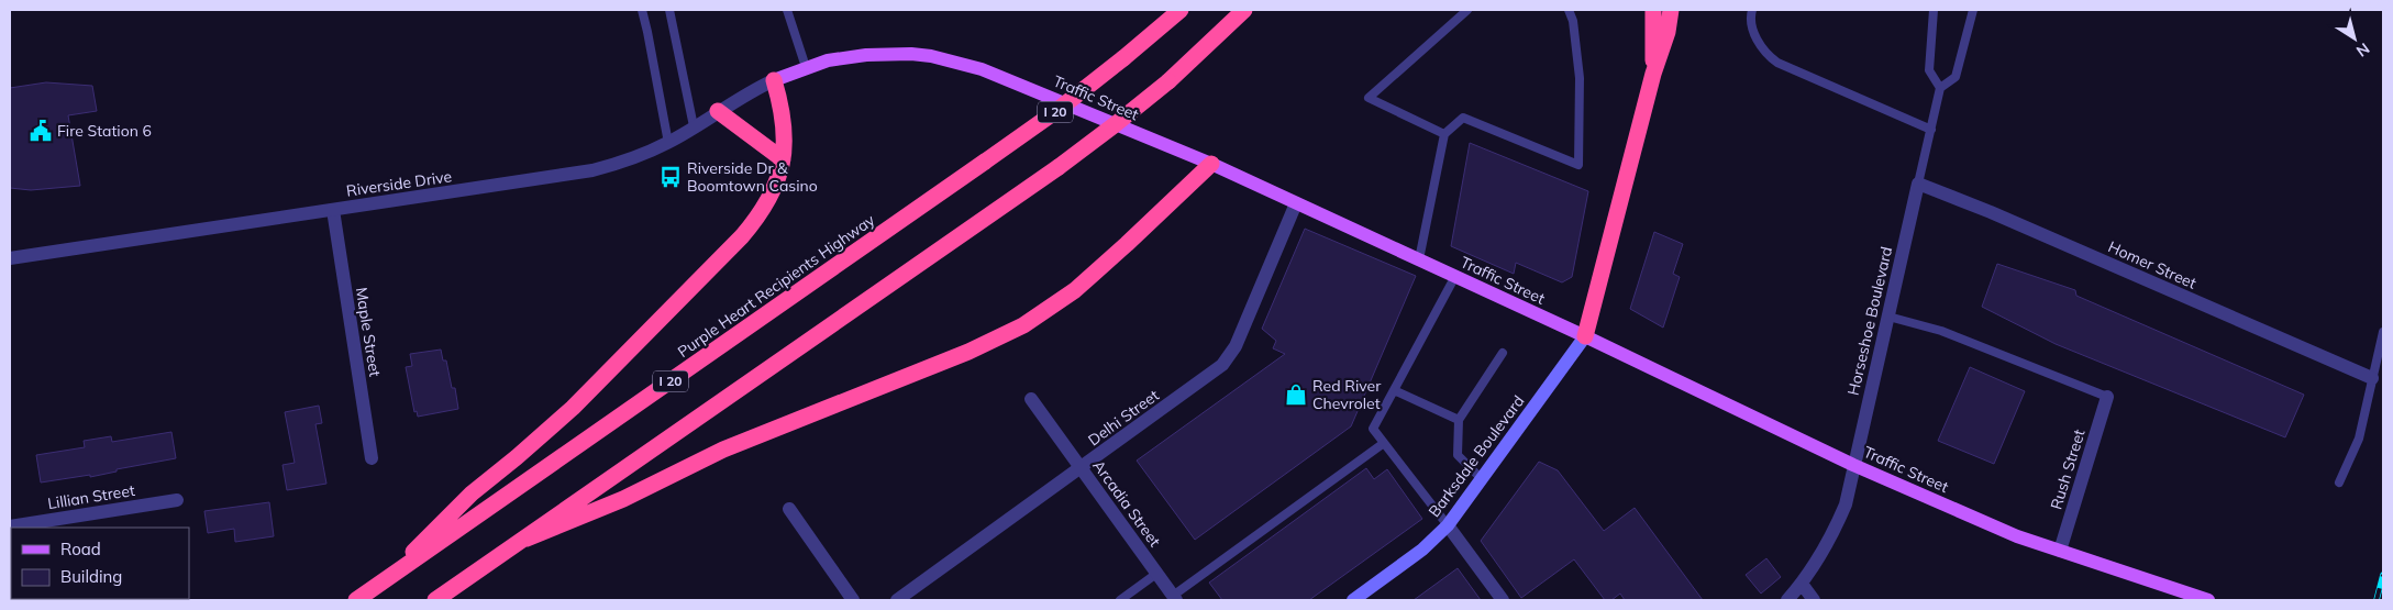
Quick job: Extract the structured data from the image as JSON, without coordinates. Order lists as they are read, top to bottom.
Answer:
{
  "streets": {
    "highway": ["I 20", "Purple Heart Recipients Highway"],
    "main road": ["Traffic Street", "Barksdale Boulevard"],
    "street": [
      "Riverside Drive",
      "Homer Street",
      "Horseshoe Boulevard",
      "Maple Street",
      "Delhi Street",
      "Rush Street",
      "Lillian Street",
      "Arcadia Street"
    ]
  },
  "crossings": [
    ["Traffic Street", "Riverside Drive"],
    ["Traffic Street", "Horseshoe Boulevard"],
    ["Traffic Street", "Delhi Street"],
    ["Traffic Street", "Barksdale Boulevard"],
    ["Traffic Street", "Rush Street"],
    ["Riverside Drive", "Maple Street"],
    ["Homer Street", "Horseshoe Boulevard"],
    ["Delhi Street", "Arcadia Street"]
  ],
  "places": {
    "public building": ["Fire Station 6"],
    "bus stop": ["Riverside Dr & Boomtown Casino"],
    "shop": ["Red River Chevrolet"]
  },
  "legend": ["Road", "Building"],
  "north": "bottom right"
}
